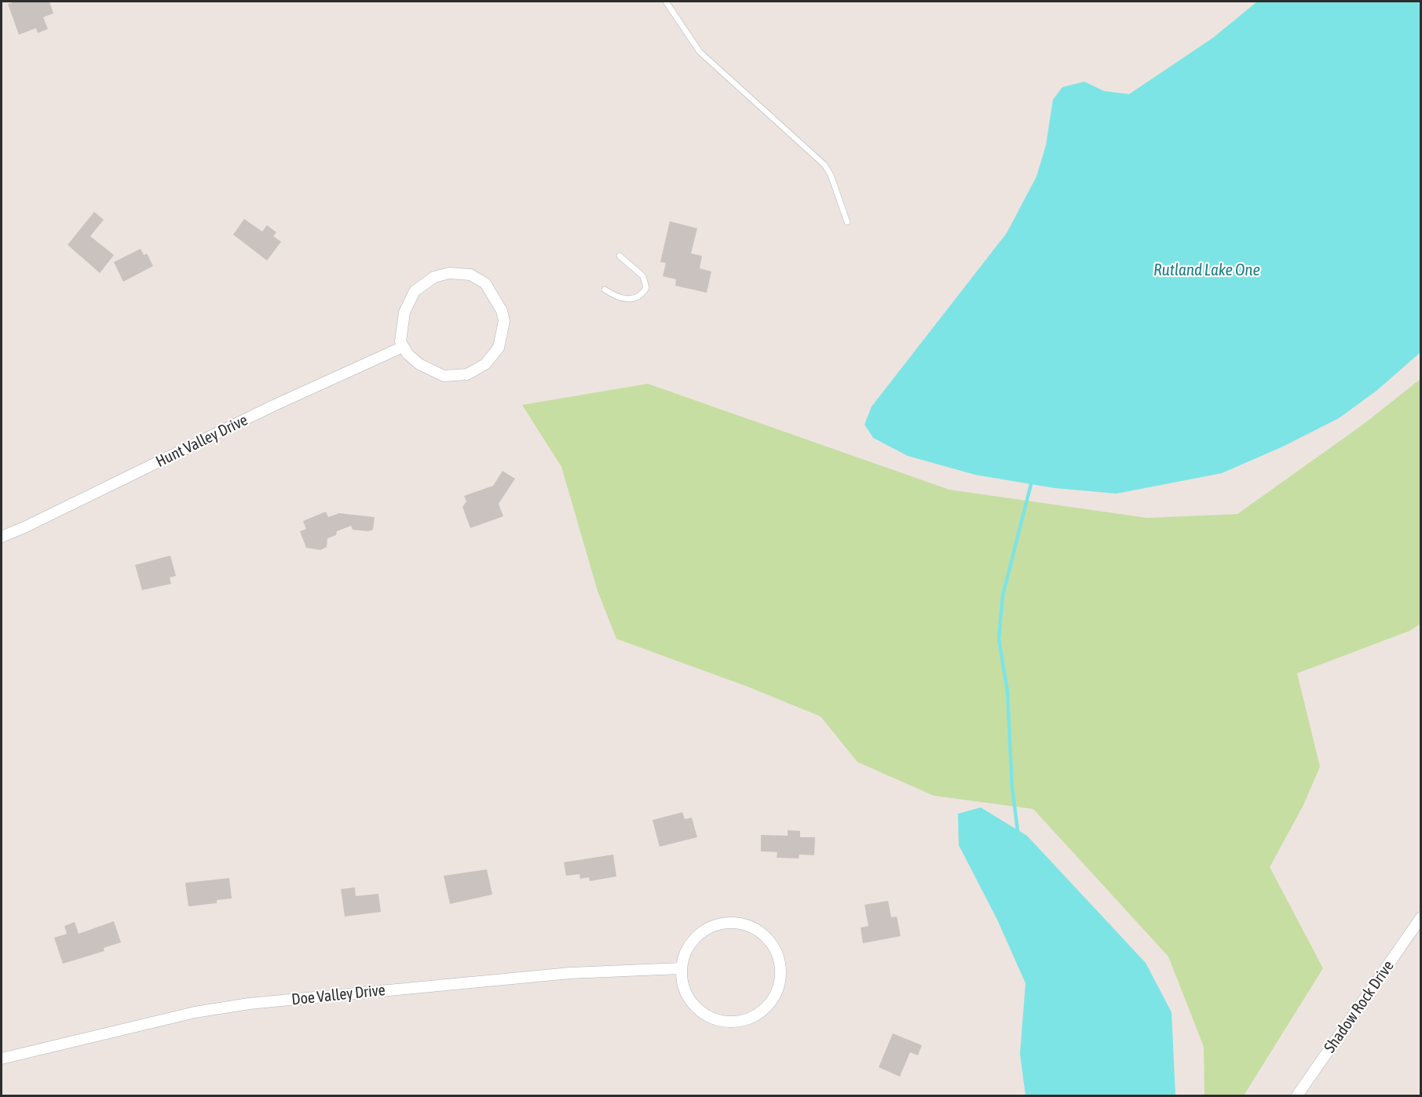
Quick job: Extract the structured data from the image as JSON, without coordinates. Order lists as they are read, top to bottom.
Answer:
{
  "streets": {
    "street": ["Hunt Valley Drive", "Doe Valley Drive", "Shadow Rock Drive"]
  },
  "water": ["Rutland Lake One"]
}
